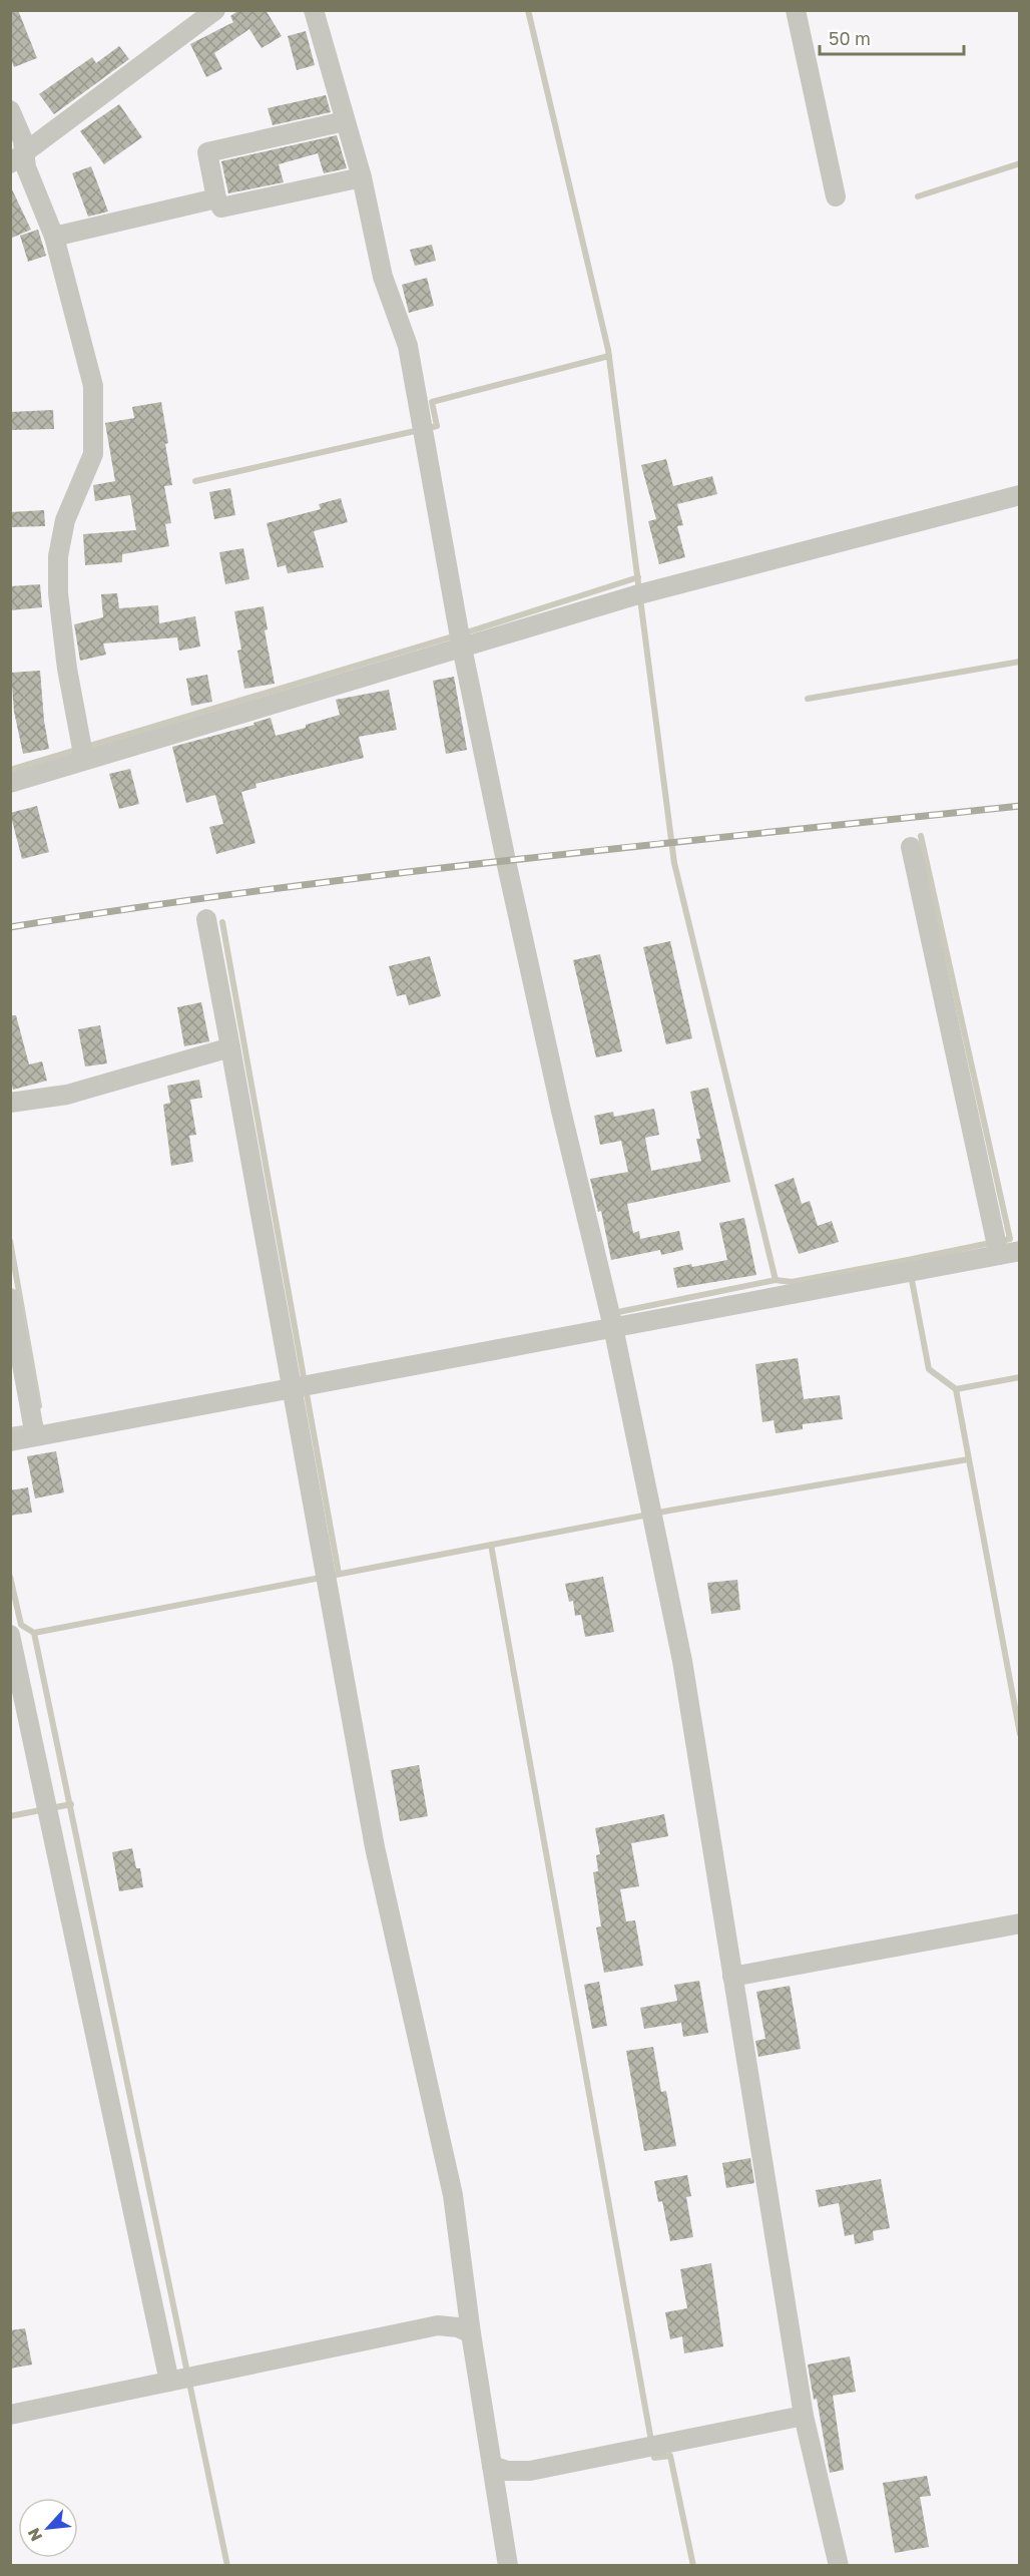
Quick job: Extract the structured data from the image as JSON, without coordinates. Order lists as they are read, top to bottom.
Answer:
{
  "scale_bar": "50 m",
  "north": "bottom left"
}
